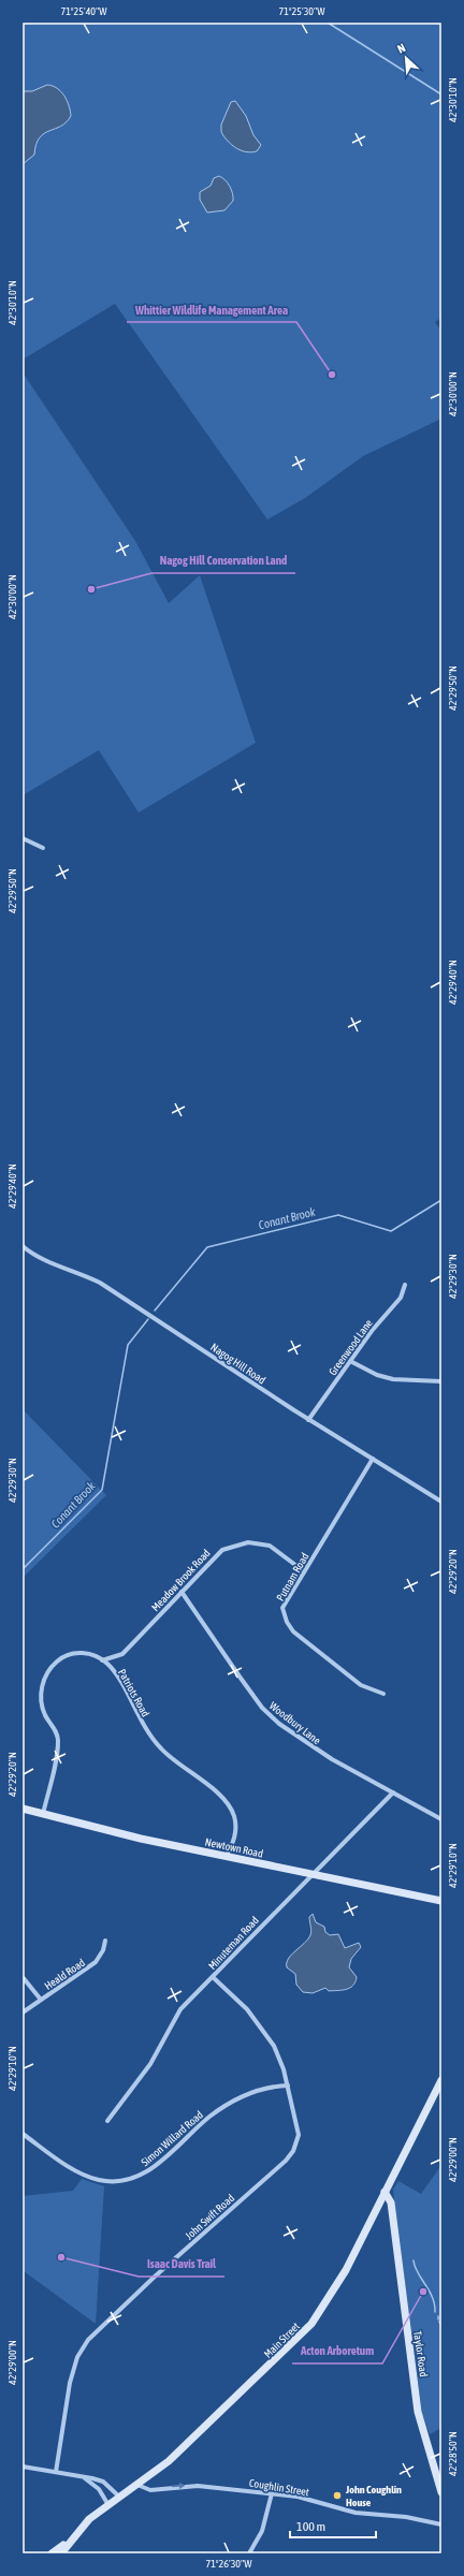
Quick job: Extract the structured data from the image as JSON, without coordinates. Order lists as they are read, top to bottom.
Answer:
{
  "streets": {
    "street": [
      "Greenwood Lane",
      "Nagog Hill Road",
      "Putnam Road",
      "Meadow Brook Road",
      "Patriots Road",
      "Woodbury Lane",
      "Newtown Road",
      "Minuteman Road",
      "Heald Road",
      "Simon Willard Road",
      "John Swift Road",
      "Main Street",
      "Taylor Road",
      "Coughlin Street"
    ]
  },
  "crossings": [
    ["Greenwood Lane", "Nagog Hill Road"],
    ["Nagog Hill Road", "Putnam Road"],
    ["Putnam Road", "Meadow Brook Road"],
    ["Meadow Brook Road", "Patriots Road"],
    ["Meadow Brook Road", "Woodbury Lane"],
    ["Patriots Road", "Newtown Road"],
    ["Woodbury Lane", "Minuteman Road"],
    ["Newtown Road", "Minuteman Road"],
    ["Minuteman Road", "John Swift Road"],
    ["Simon Willard Road", "John Swift Road"],
    ["Main Street", "Taylor Road"],
    ["Main Street", "Coughlin Street"]
  ],
  "one_way": ["Coughlin Street"],
  "water": ["Conant Brook"],
  "places": [
    "Whittier Wildlife Management Area",
    "Nagog Hill Conservation Land",
    "Isaac Davis Trail",
    "Acton Arboretum",
    "John Coughlin House"
  ],
  "scale_bar": "100 m",
  "north": "top left",
  "coordinates": [
    "71°25'40\"W",
    "71°25'30\"W",
    "42°30'10\"N",
    "42°30'00\"N",
    "42°29'50\"N",
    "42°29'40\"N",
    "42°29'30\"N",
    "42°29'20\"N",
    "42°29'10\"N",
    "42°29'00\"N",
    "42°28'50\"N",
    "71°26'30\"W"
  ]
}
